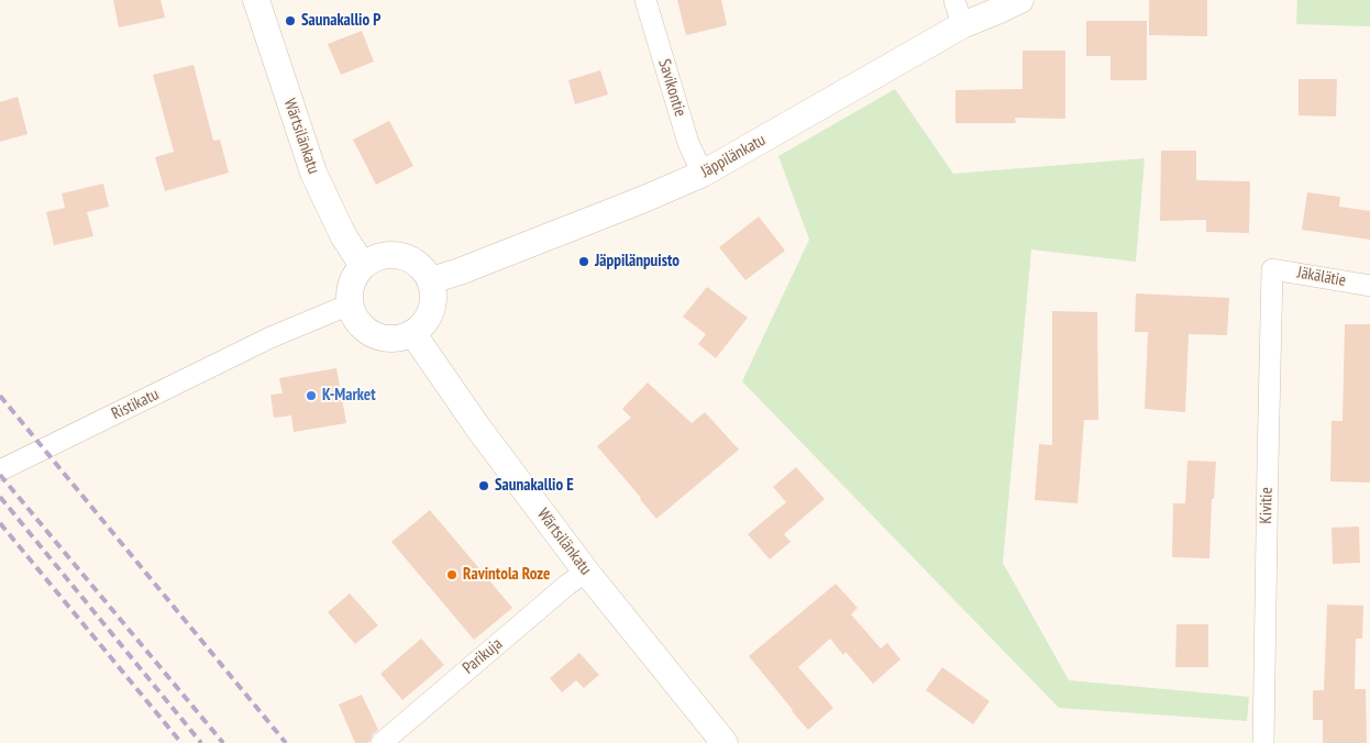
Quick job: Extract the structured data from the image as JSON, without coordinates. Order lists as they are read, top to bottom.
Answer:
{
  "streets": {
    "street": [
      "Savikontie",
      "Wärtsilänkatu",
      "Jäppilänkatu",
      "Jäkälätie",
      "Ristikatu",
      "Kivitie",
      "Parikuja"
    ]
  },
  "crossings": [
    ["Savikontie", "Jäppilänkatu"],
    ["Wärtsilänkatu", "Jäppilänkatu"],
    ["Wärtsilänkatu", "Ristikatu"],
    ["Wärtsilänkatu", "Parikuja"],
    ["Jäppilänkatu", "Ristikatu"],
    ["Jäkälätie", "Kivitie"]
  ],
  "places": [
    "Saunakallio P",
    "Jäppilänpuisto",
    "K-Market",
    "Saunakallio E",
    "Ravintola Roze"
  ]
}
